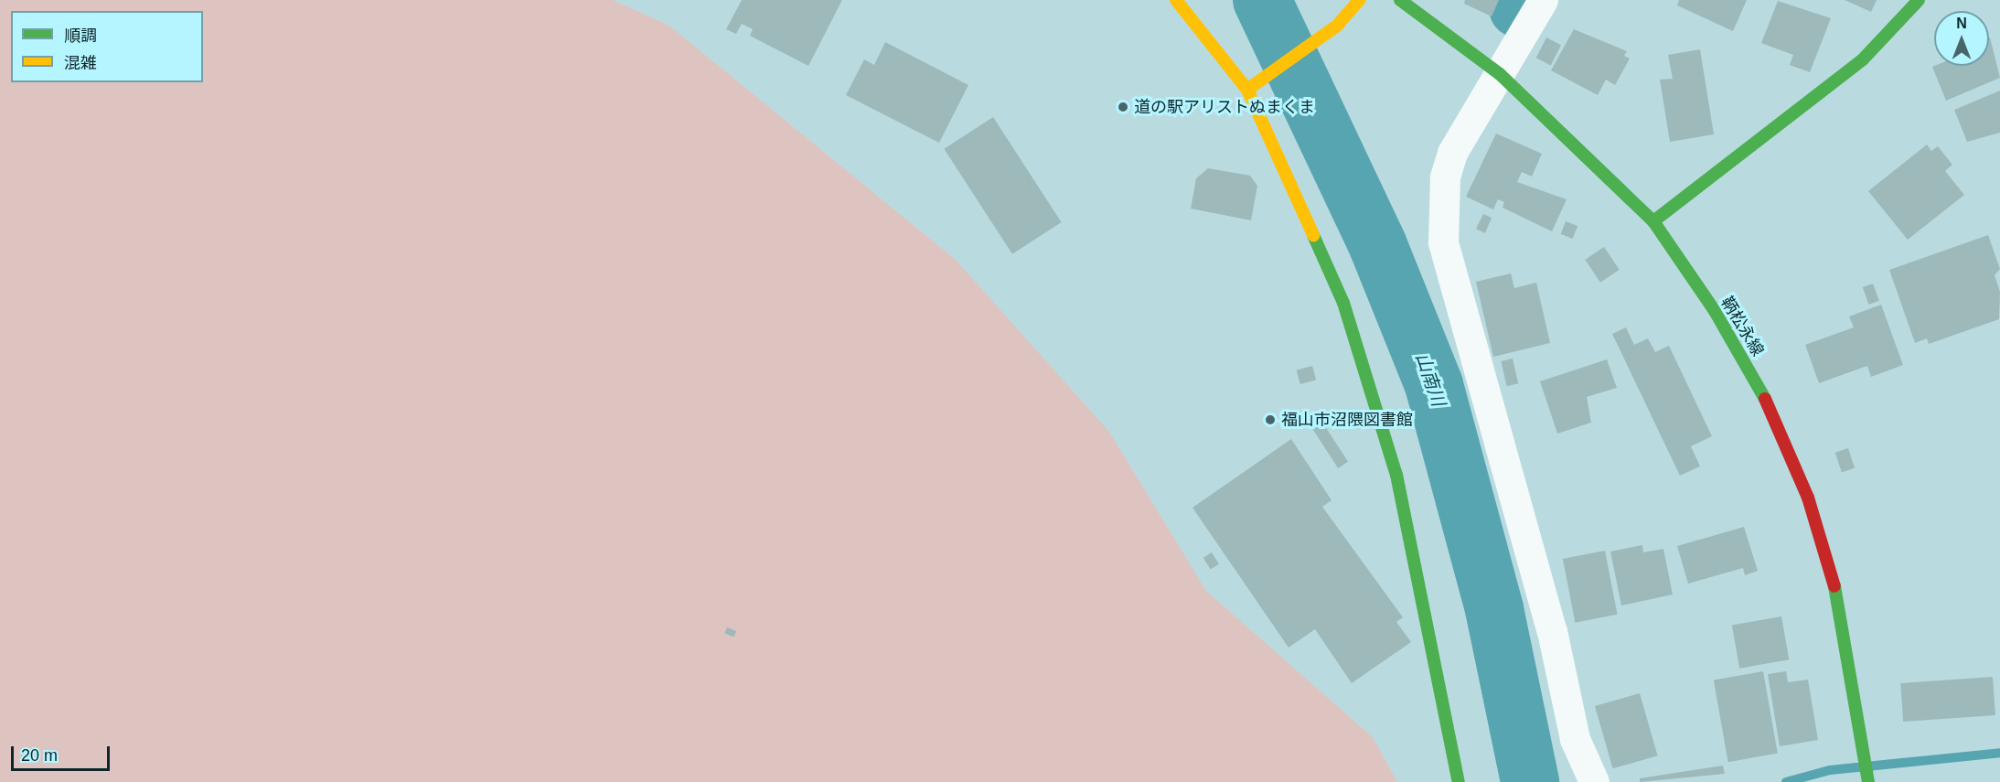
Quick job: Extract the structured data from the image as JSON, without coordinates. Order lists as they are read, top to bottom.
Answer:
{
  "streets": {
    "street": ["鞆松永線"]
  },
  "water": ["山南川"],
  "places": ["道の駅アリストぬまくま", "福山市沼隈図書館"],
  "legend": ["順調", "混雑"],
  "scale_bar": "20 m",
  "north": "top"
}
